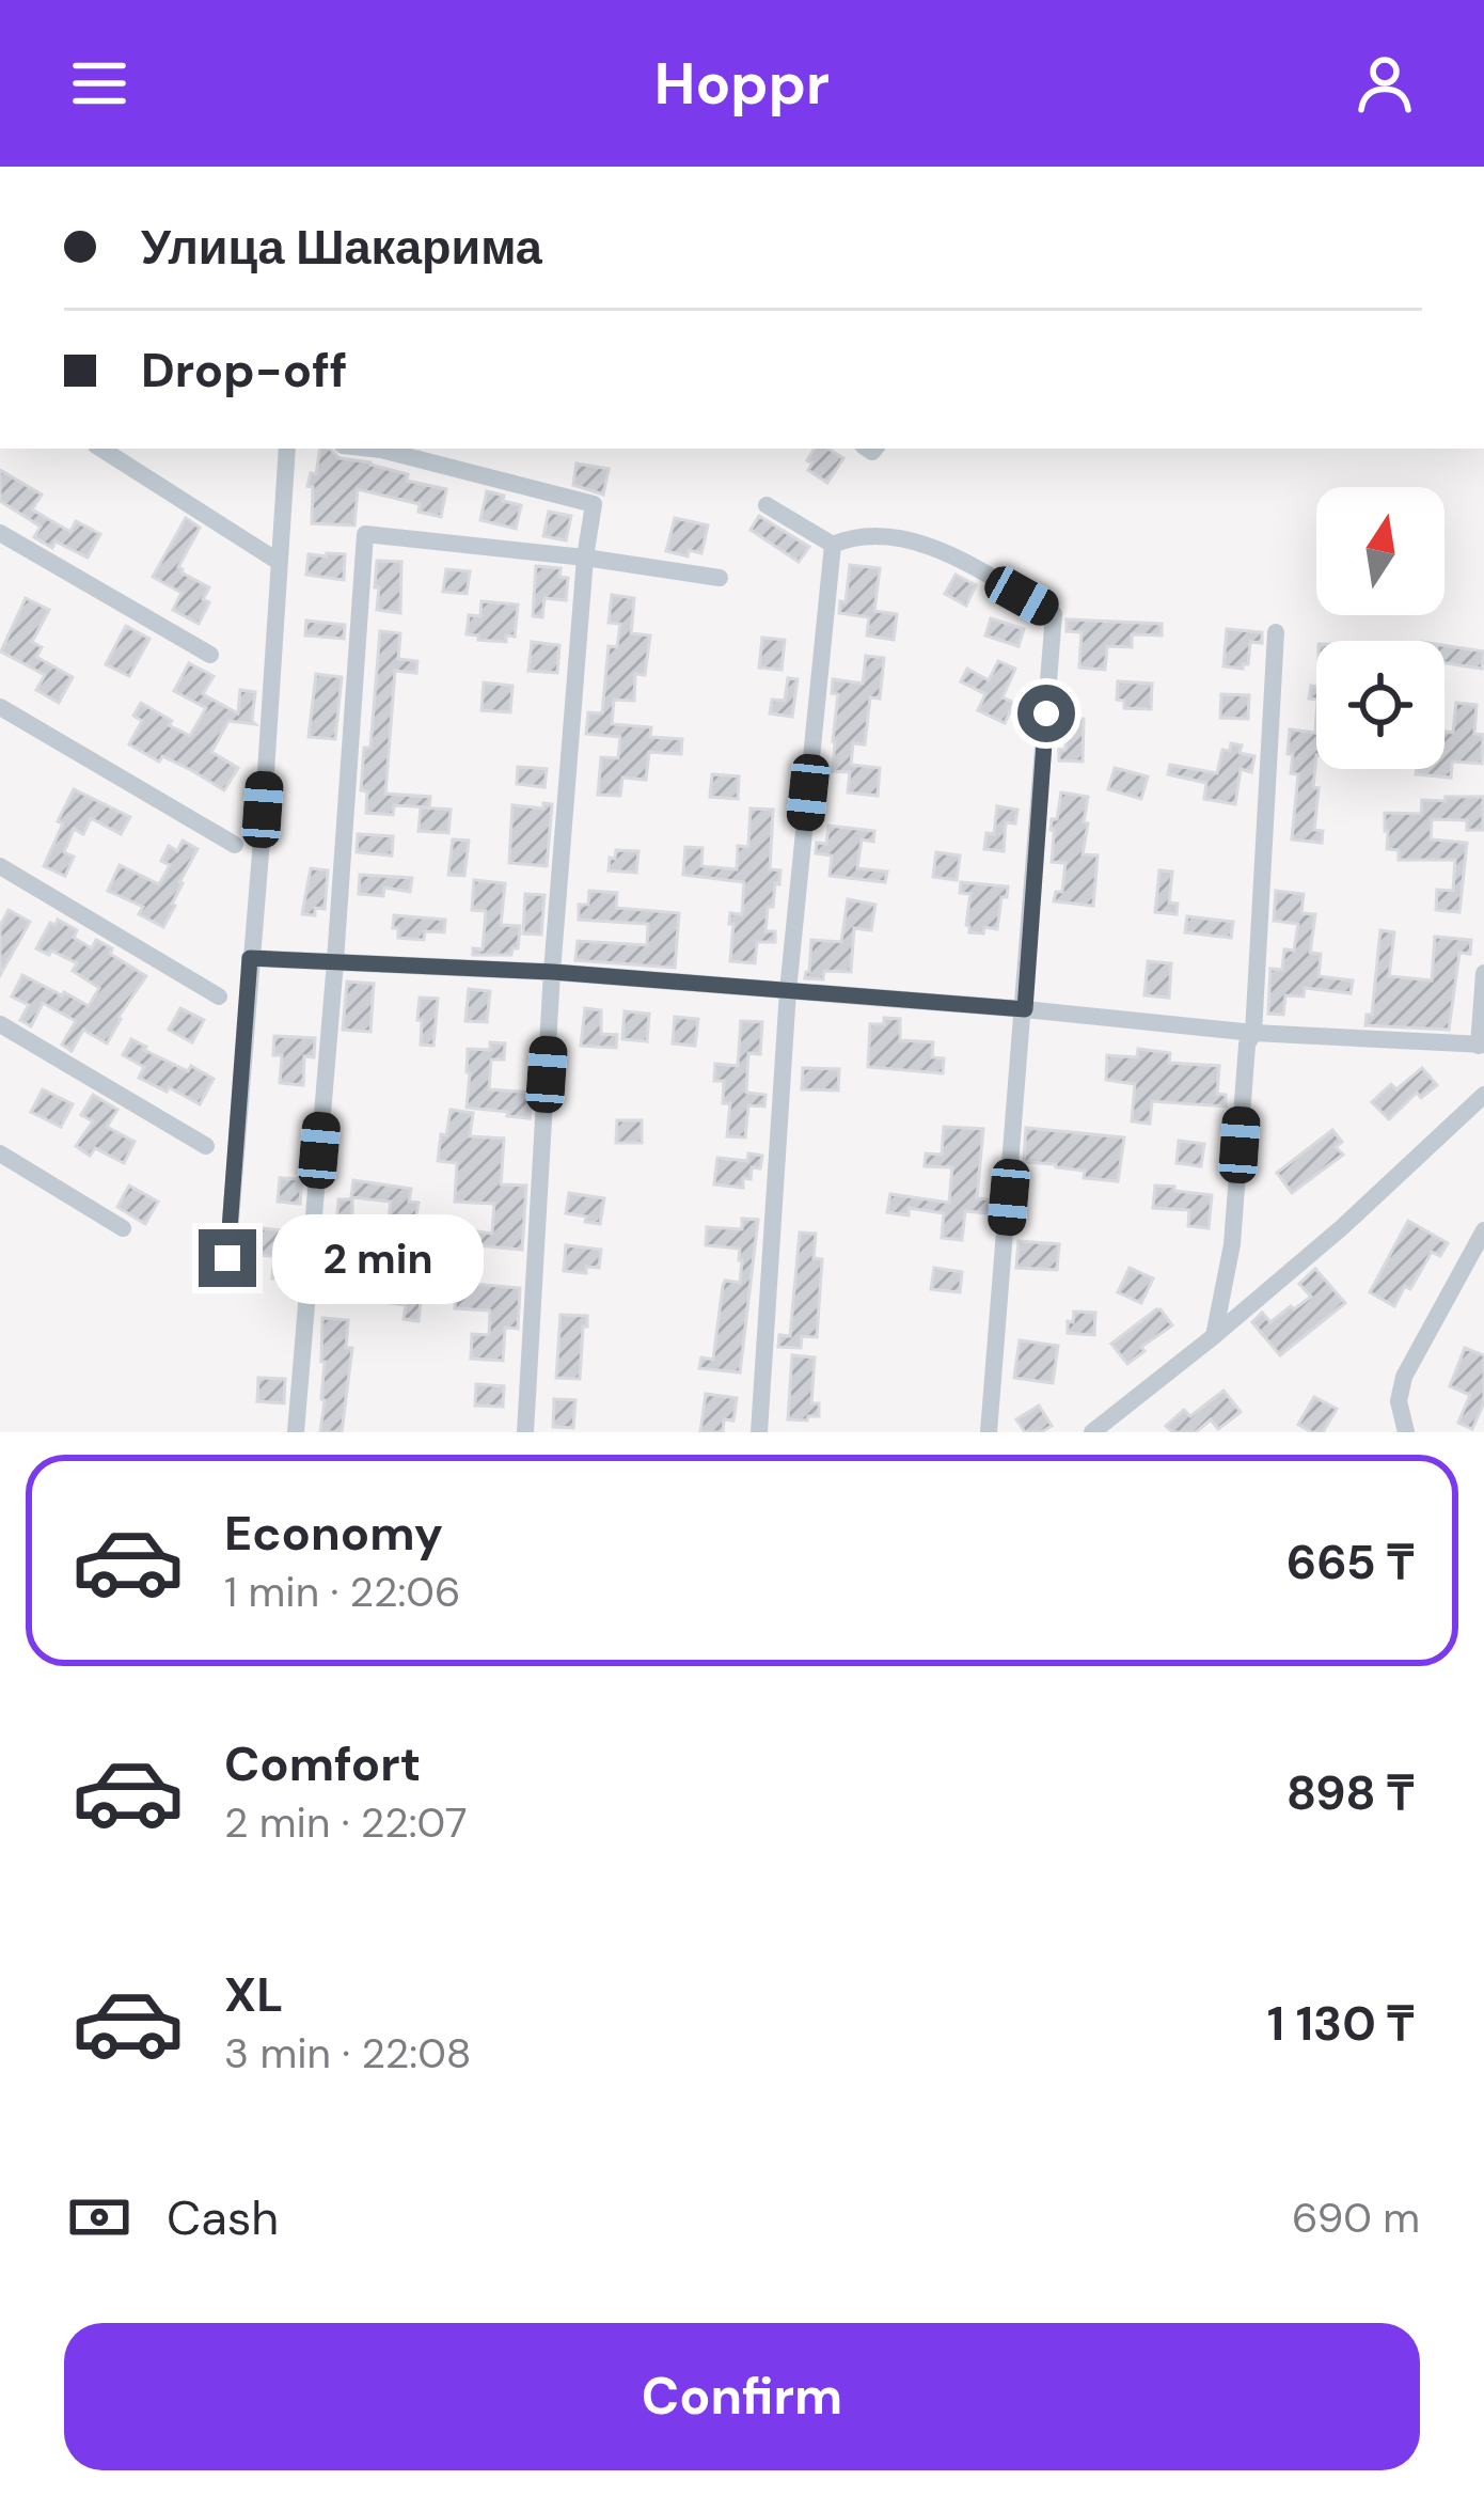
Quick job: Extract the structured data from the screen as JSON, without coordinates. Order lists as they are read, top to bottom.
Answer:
{
  "north": "top",
  "page": {
    "header": "Hoppr",
    "banner": ["Улица Шакарима", "Drop-off"],
    "bubble": "2 min",
    "list": [
      {
        "name": "Economy",
        "note": "1 min · 22:06",
        "value": "665 ₸"
      },
      {
        "name": "Comfort",
        "note": "2 min · 22:07",
        "value": "898 ₸"
      },
      {
        "name": "XL",
        "note": "3 min · 22:08",
        "value": "1 130 ₸"
      }
    ],
    "pay": ["Cash", "690 m"],
    "buttons": "Confirm"
  }
}
